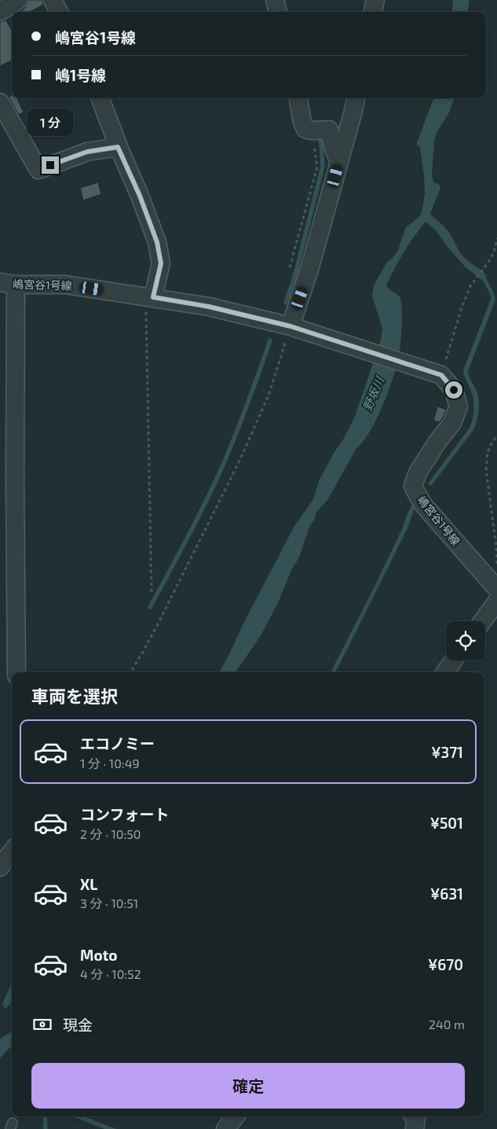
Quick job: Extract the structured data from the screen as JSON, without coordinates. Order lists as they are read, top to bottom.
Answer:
{
  "streets": {
    "street": ["嶋宮谷1号線"]
  },
  "water": ["野坂川"],
  "page": {
    "banner": ["嶋宮谷1号線", "嶋1号線"],
    "bubble": "1 分",
    "heading": "車両を選択",
    "list": [
      {
        "name": "エコノミー",
        "note": "1 分 · 10:49",
        "value": "¥371"
      },
      {
        "name": "コンフォート",
        "note": "2 分 · 10:50",
        "value": "¥501"
      },
      {
        "name": "XL",
        "note": "3 分 · 10:51",
        "value": "¥631"
      },
      {
        "name": "Moto",
        "note": "4 分 · 10:52",
        "value": "¥670"
      }
    ],
    "pay": ["現金", "240 m"],
    "buttons": "確定"
  }
}
